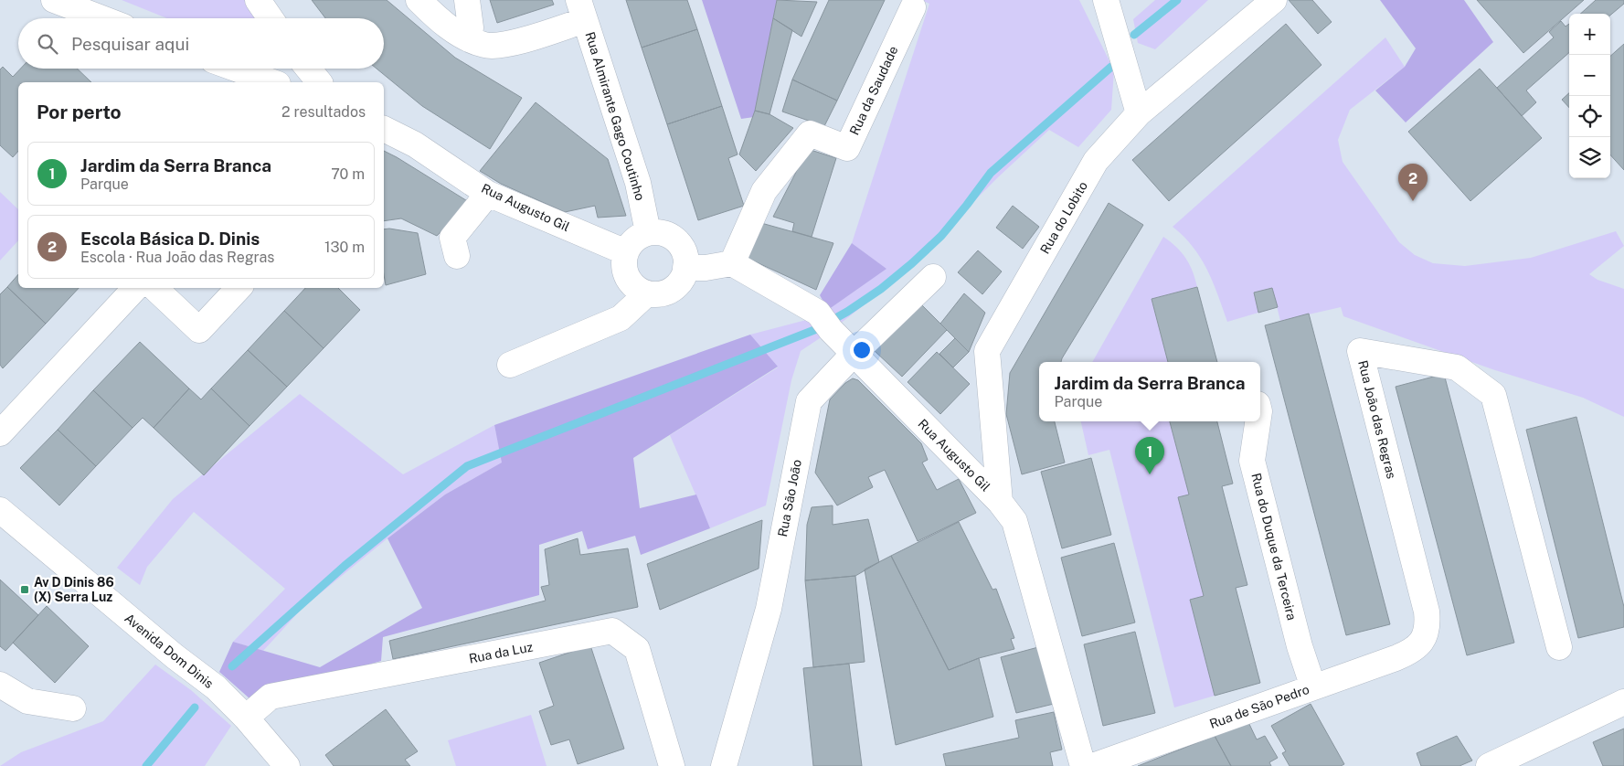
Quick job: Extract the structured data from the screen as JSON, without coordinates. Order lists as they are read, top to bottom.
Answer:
{
  "streets": {
    "street": [
      "Rua da Saudade",
      "Rua Almirante Gago Coutinho",
      "Rua Augusto Gil",
      "Rua do Lobito",
      "Rua João das Regras",
      "Rua São João",
      "Rua do Duque da Terceira",
      "Avenida Dom Dinis",
      "Rua da Luz",
      "Rua de São Pedro"
    ]
  },
  "crossings": [
    ["Rua da Saudade", "Rua Augusto Gil"],
    ["Rua Almirante Gago Coutinho", "Rua Augusto Gil"],
    ["Rua Augusto Gil", "Rua do Lobito"],
    ["Rua Augusto Gil", "Rua São João"],
    ["Rua João das Regras", "Rua de São Pedro"],
    ["Rua do Duque da Terceira", "Rua de São Pedro"],
    ["Avenida Dom Dinis", "Rua da Luz"]
  ],
  "places": {
    "transit": ["Av D Dinis 86 (X) Serra Luz"]
  },
  "page": {
    "map_buttons": ["+", "−"],
    "search": "Pesquisar aqui",
    "heading": ["Por perto", "2 resultados"],
    "list": [
      {
        "mark": "1",
        "name": "Jardim da Serra Branca",
        "note": "Parque",
        "value": "70 m"
      },
      {
        "mark": "2",
        "name": "Escola Básica D. Dinis",
        "note": "Escola · Rua João das Regras",
        "value": "130 m"
      }
    ],
    "pins": ["2", "1"],
    "popup": ["Jardim da Serra Branca", "Parque"]
  }
}
